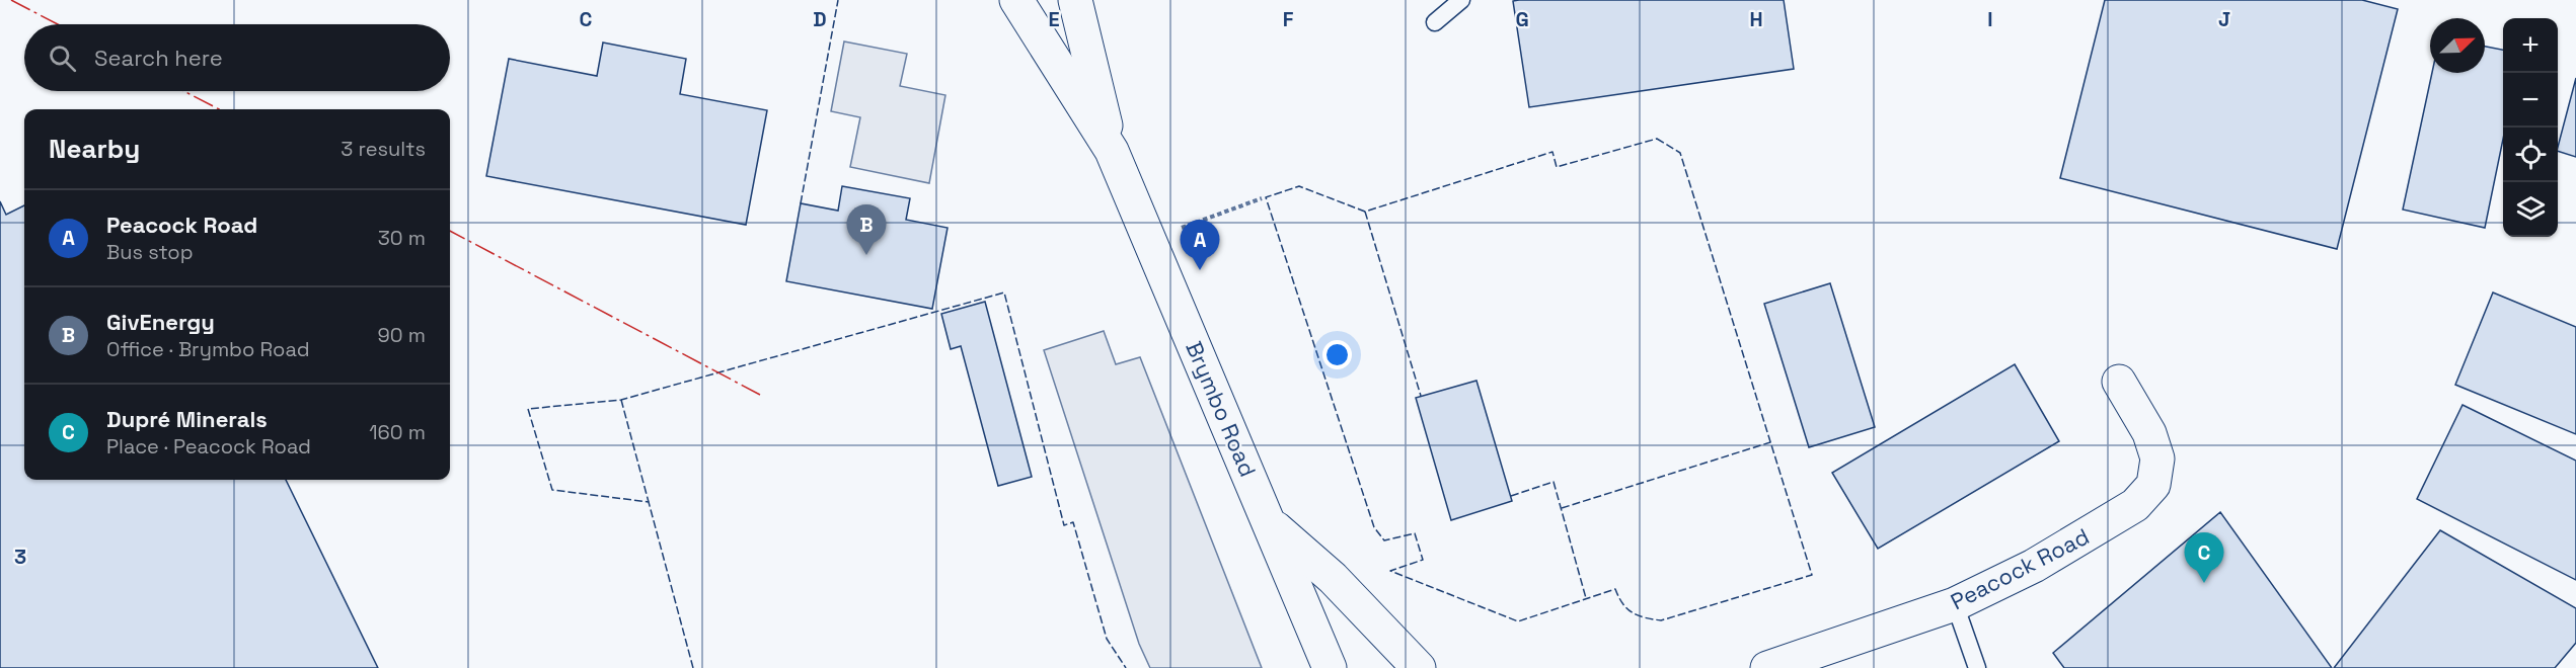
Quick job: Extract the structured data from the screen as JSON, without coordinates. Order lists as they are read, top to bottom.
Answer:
{
  "streets": {
    "street": ["Brymbo Road", "Peacock Road"]
  },
  "north": "top right",
  "page": {
    "map_buttons": ["+", "−"],
    "search": "Search here",
    "heading": ["Nearby", "3 results"],
    "list": [
      {
        "mark": "A",
        "name": "Peacock Road",
        "note": "Bus stop",
        "value": "30 m"
      },
      {
        "mark": "B",
        "name": "GivEnergy",
        "note": "Office · Brymbo Road",
        "value": "90 m"
      },
      {
        "mark": "C",
        "name": "Dupré Minerals",
        "note": "Place · Peacock Road",
        "value": "160 m"
      }
    ],
    "pins": ["B", "A", "C"]
  },
  "grid": {
    "columns": [
      "C",
      "D",
      "E",
      "F",
      "G",
      "H",
      "I",
      "J"
    ],
    "rows": ["3"]
  }
}
